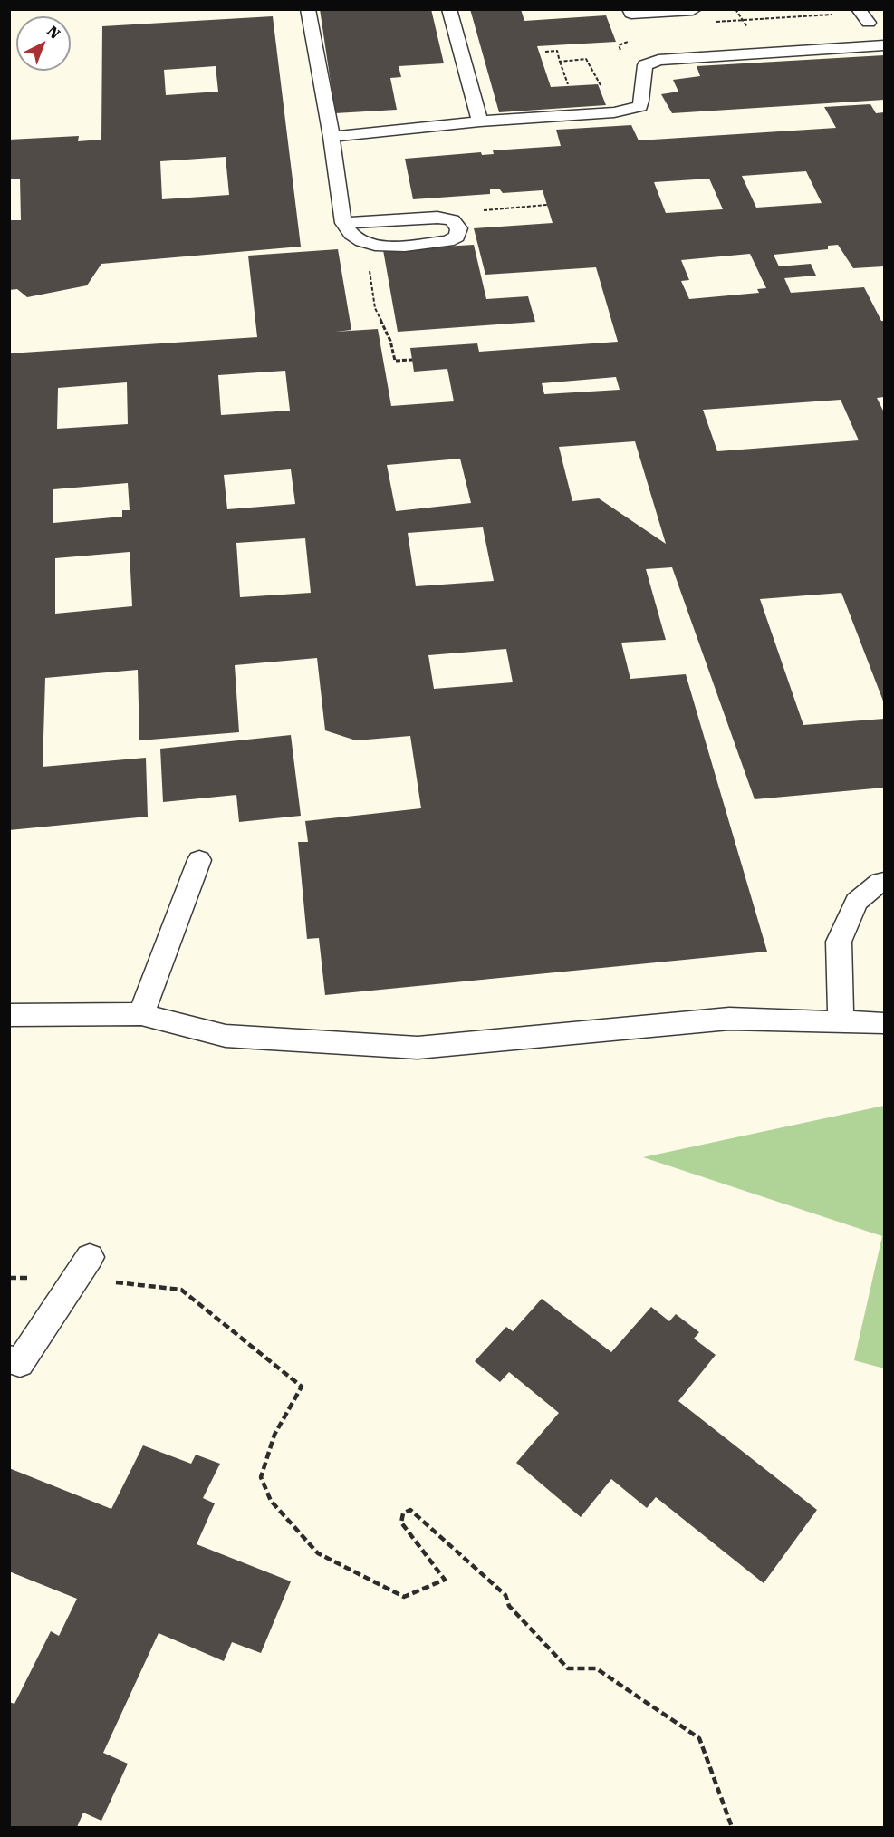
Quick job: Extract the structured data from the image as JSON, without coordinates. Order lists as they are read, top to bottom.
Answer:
{
  "north": "top right"
}
